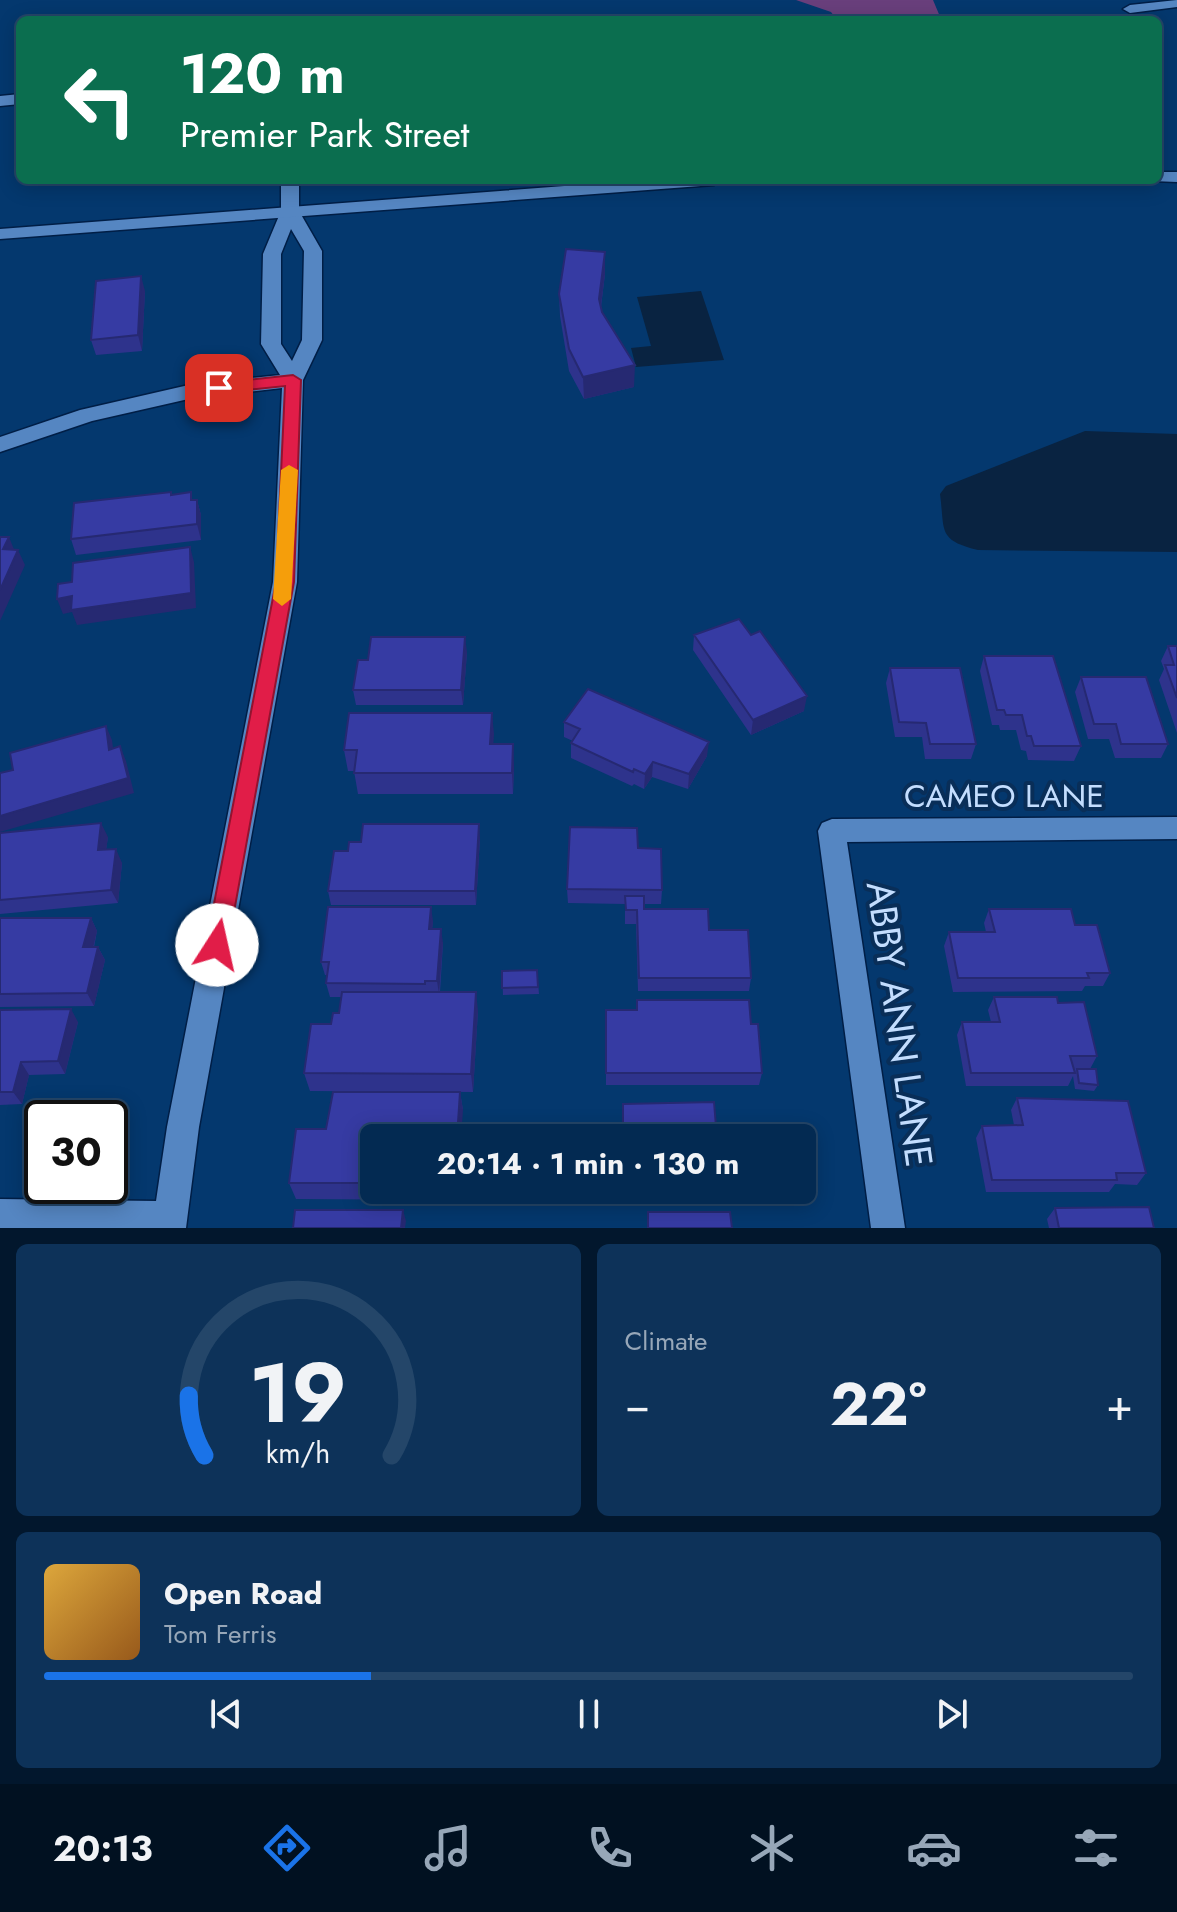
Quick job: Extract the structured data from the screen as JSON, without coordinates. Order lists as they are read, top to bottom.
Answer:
{
  "streets": {
    "street": ["CAMEO LANE", "ABBY ANN LANE"]
  },
  "crossings": [
    ["CAMEO LANE", "ABBY ANN LANE"]
  ],
  "page": {
    "turn": ["120 m", "Premier Park Street"],
    "limit": "30",
    "trip": "20:14 · 1 min · 130 m",
    "tile": "Climate",
    "heat": ["−", "22°", "+"],
    "song": ["Open Road", "Tom Ferris"],
    "tabs": "20:13",
    "gauge": ["19", "km/h"]
  }
}
